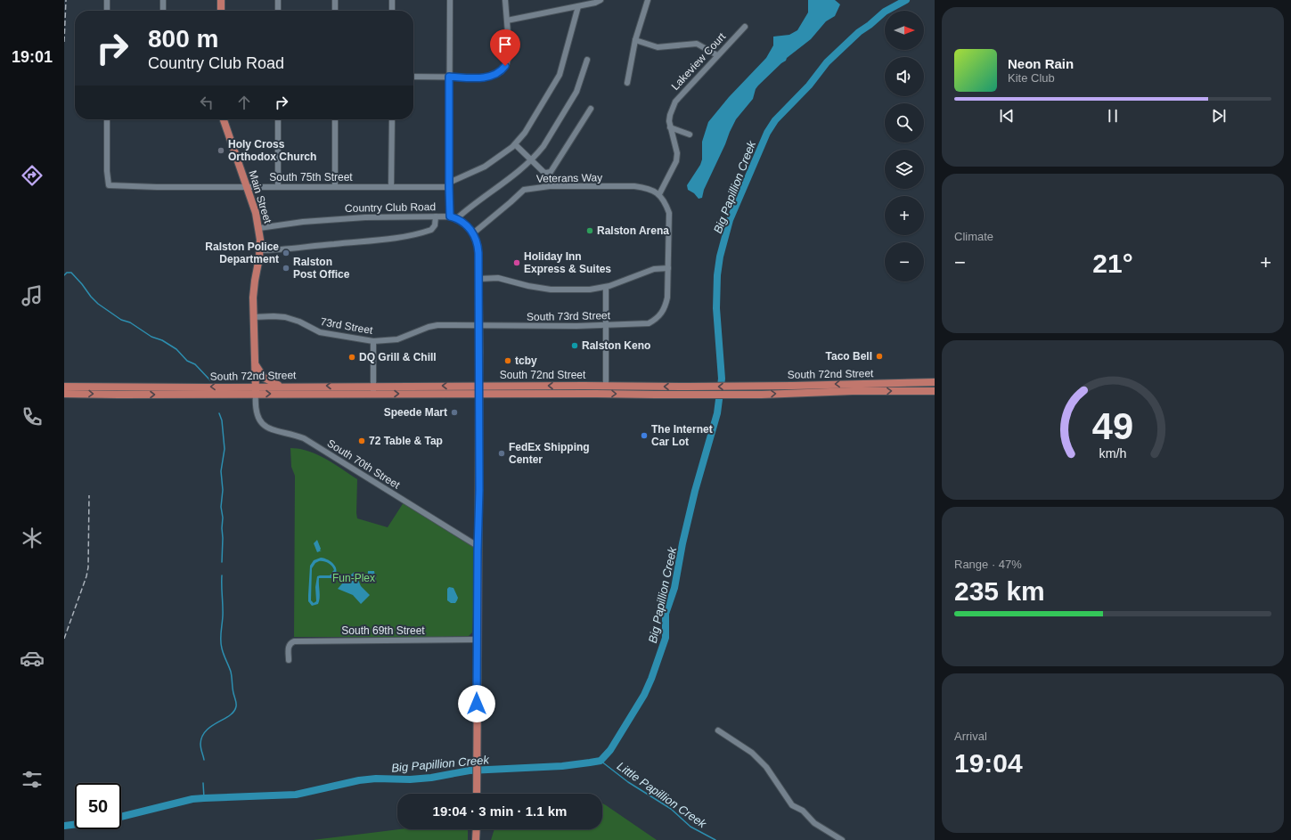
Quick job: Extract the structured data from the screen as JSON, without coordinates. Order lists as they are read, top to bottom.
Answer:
{
  "streets": {
    "main road": ["Main Street", "South 72nd Street"],
    "street": [
      "Lakeview Court",
      "South 75th Street",
      "Veterans Way",
      "Country Club Road",
      "South 73rd Street",
      "73rd Street",
      "South 70th Street",
      "South 69th Street"
    ]
  },
  "crossings": [
    ["Lakeview Court", "Veterans Way"],
    ["South 75th Street", "Main Street"],
    ["South 75th Street", "Country Club Road"],
    ["Main Street", "Country Club Road"],
    ["Main Street", "73rd Street"],
    ["Main Street", "South 72nd Street"],
    ["Main Street", "South 70th Street"],
    ["South 73rd Street", "73rd Street"],
    ["South 72nd Street", "South 70th Street"]
  ],
  "water": ["Big Papillion Creek", "Little Papillion Creek"],
  "parks": ["Fun-Plex"],
  "places": [
    "Holy Cross Orthodox Church",
    "Ralston Arena",
    "Ralston Police Department",
    "Holiday Inn Express & Suites",
    "Ralston Post Office",
    "Ralston Keno",
    "Taco Bell",
    "DQ Grill & Chill",
    "tcby",
    "Speede Mart",
    "The Internet Car Lot",
    "72 Table & Tap",
    "FedEx Shipping Center"
  ],
  "north": "right",
  "page": {
    "tabs": "19:01",
    "map_buttons": ["+", "−"],
    "turn": ["800 m", "Country Club Road"],
    "song": ["Neon Rain", "Kite Club"],
    "tile": [
      "Climate",
      ["Range · 47%", "235 km"],
      ["Arrival", "19:04"]
    ],
    "heat": ["−", "21°", "+"],
    "limit": "50",
    "trip": "19:04 · 3 min · 1.1 km",
    "gauge": ["49", "km/h"]
  }
}
